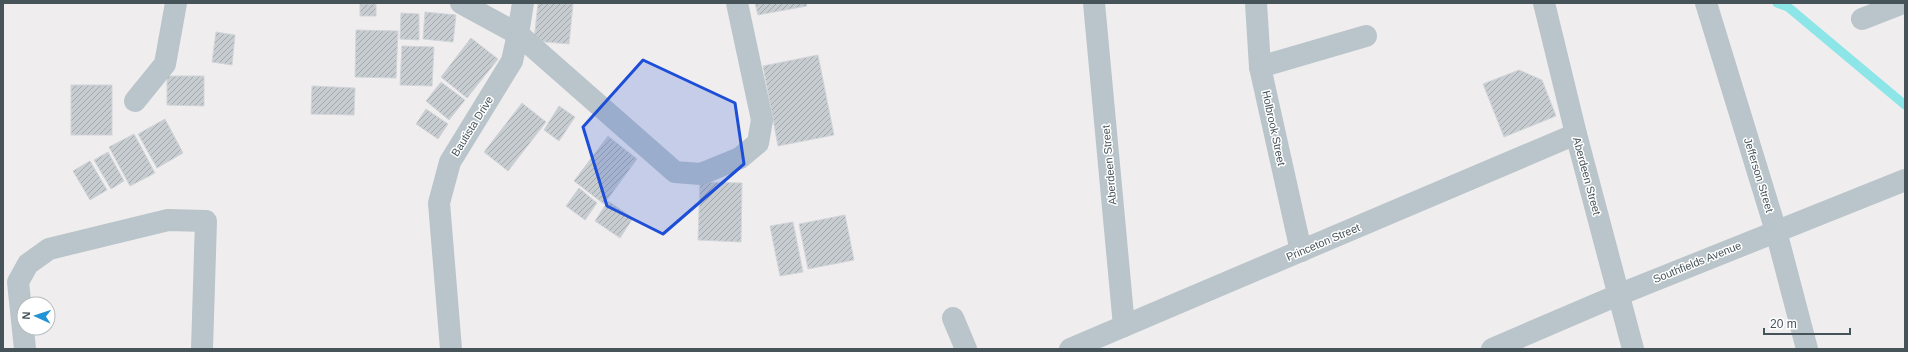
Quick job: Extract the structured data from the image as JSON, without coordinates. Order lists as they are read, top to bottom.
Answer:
{
  "streets": {
    "street": [
      "Bautista Drive",
      "Holbrook Street",
      "Aberdeen Street",
      "Jefferson Street",
      "Princeton Street",
      "Southfields Avenue"
    ]
  },
  "crossings": [
    ["Holbrook Street", "Princeton Street"],
    ["Aberdeen Street", "Princeton Street"],
    ["Aberdeen Street", "Southfields Avenue"],
    ["Jefferson Street", "Southfields Avenue"]
  ],
  "scale_bar": "20 m",
  "north": "left"
}
